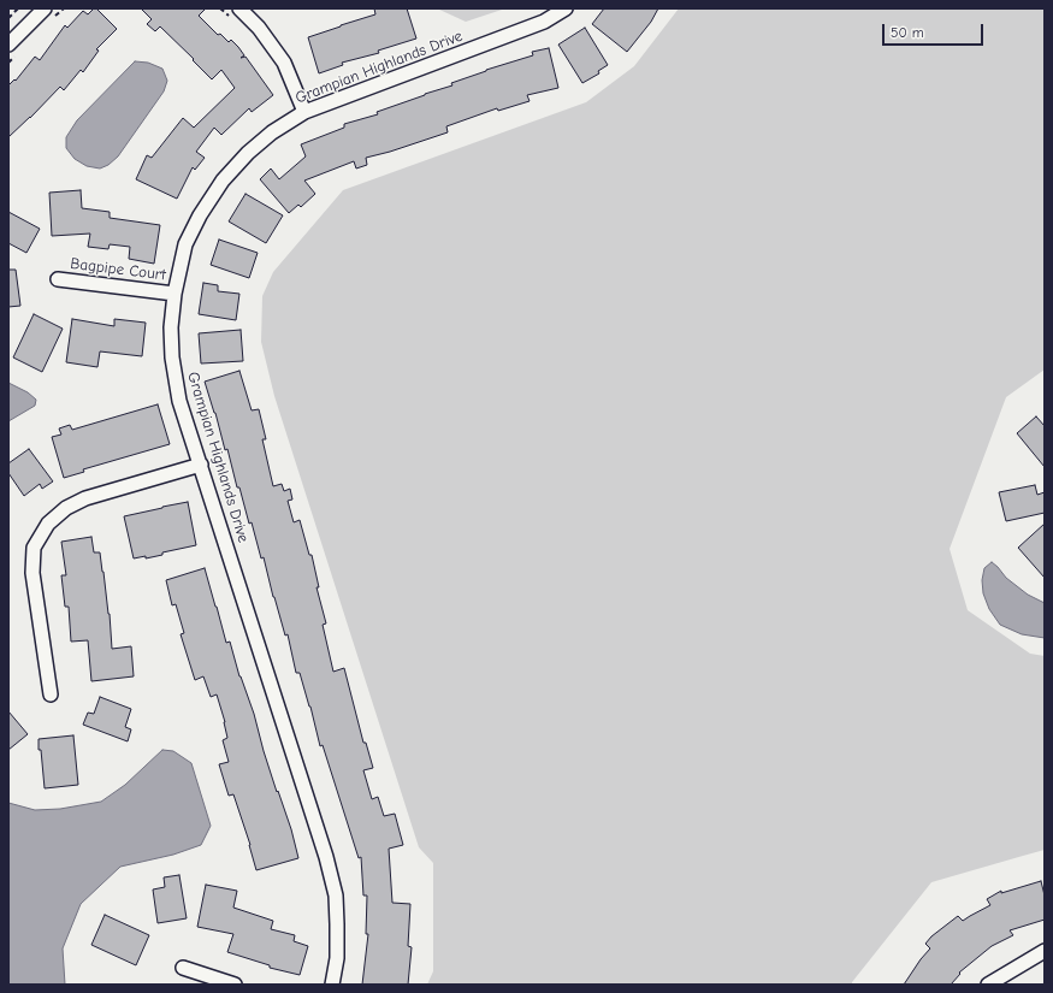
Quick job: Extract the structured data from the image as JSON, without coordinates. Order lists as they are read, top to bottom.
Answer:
{
  "streets": {
    "street": ["Grampian Highlands Drive", "Bagpipe Court"]
  },
  "crossings": [
    ["Grampian Highlands Drive", "Bagpipe Court"]
  ],
  "scale_bar": "50 m"
}
